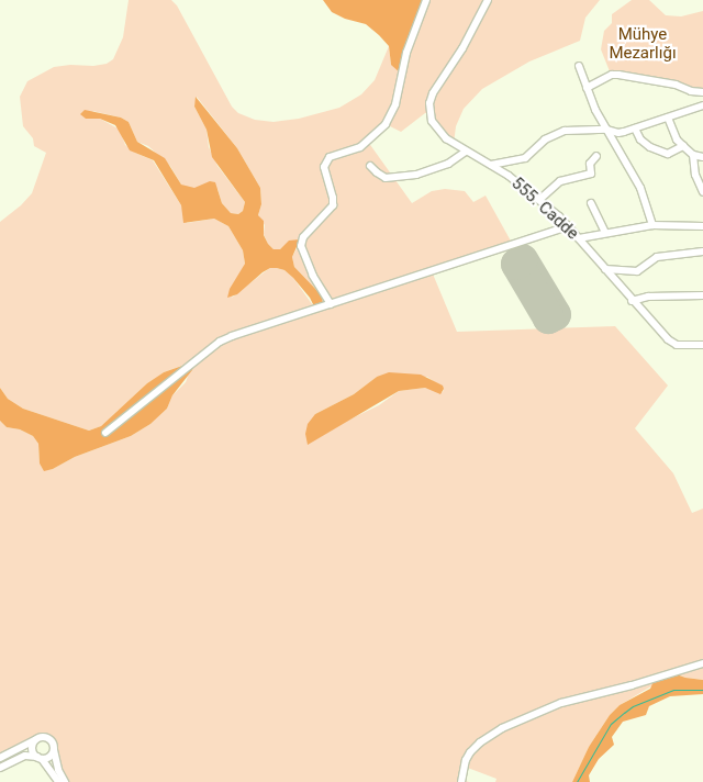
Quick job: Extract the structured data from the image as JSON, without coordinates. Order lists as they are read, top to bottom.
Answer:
{
  "streets": {
    "street": ["555. Cadde"]
  },
  "parks": ["Mühye Mezarlığı"]
}
